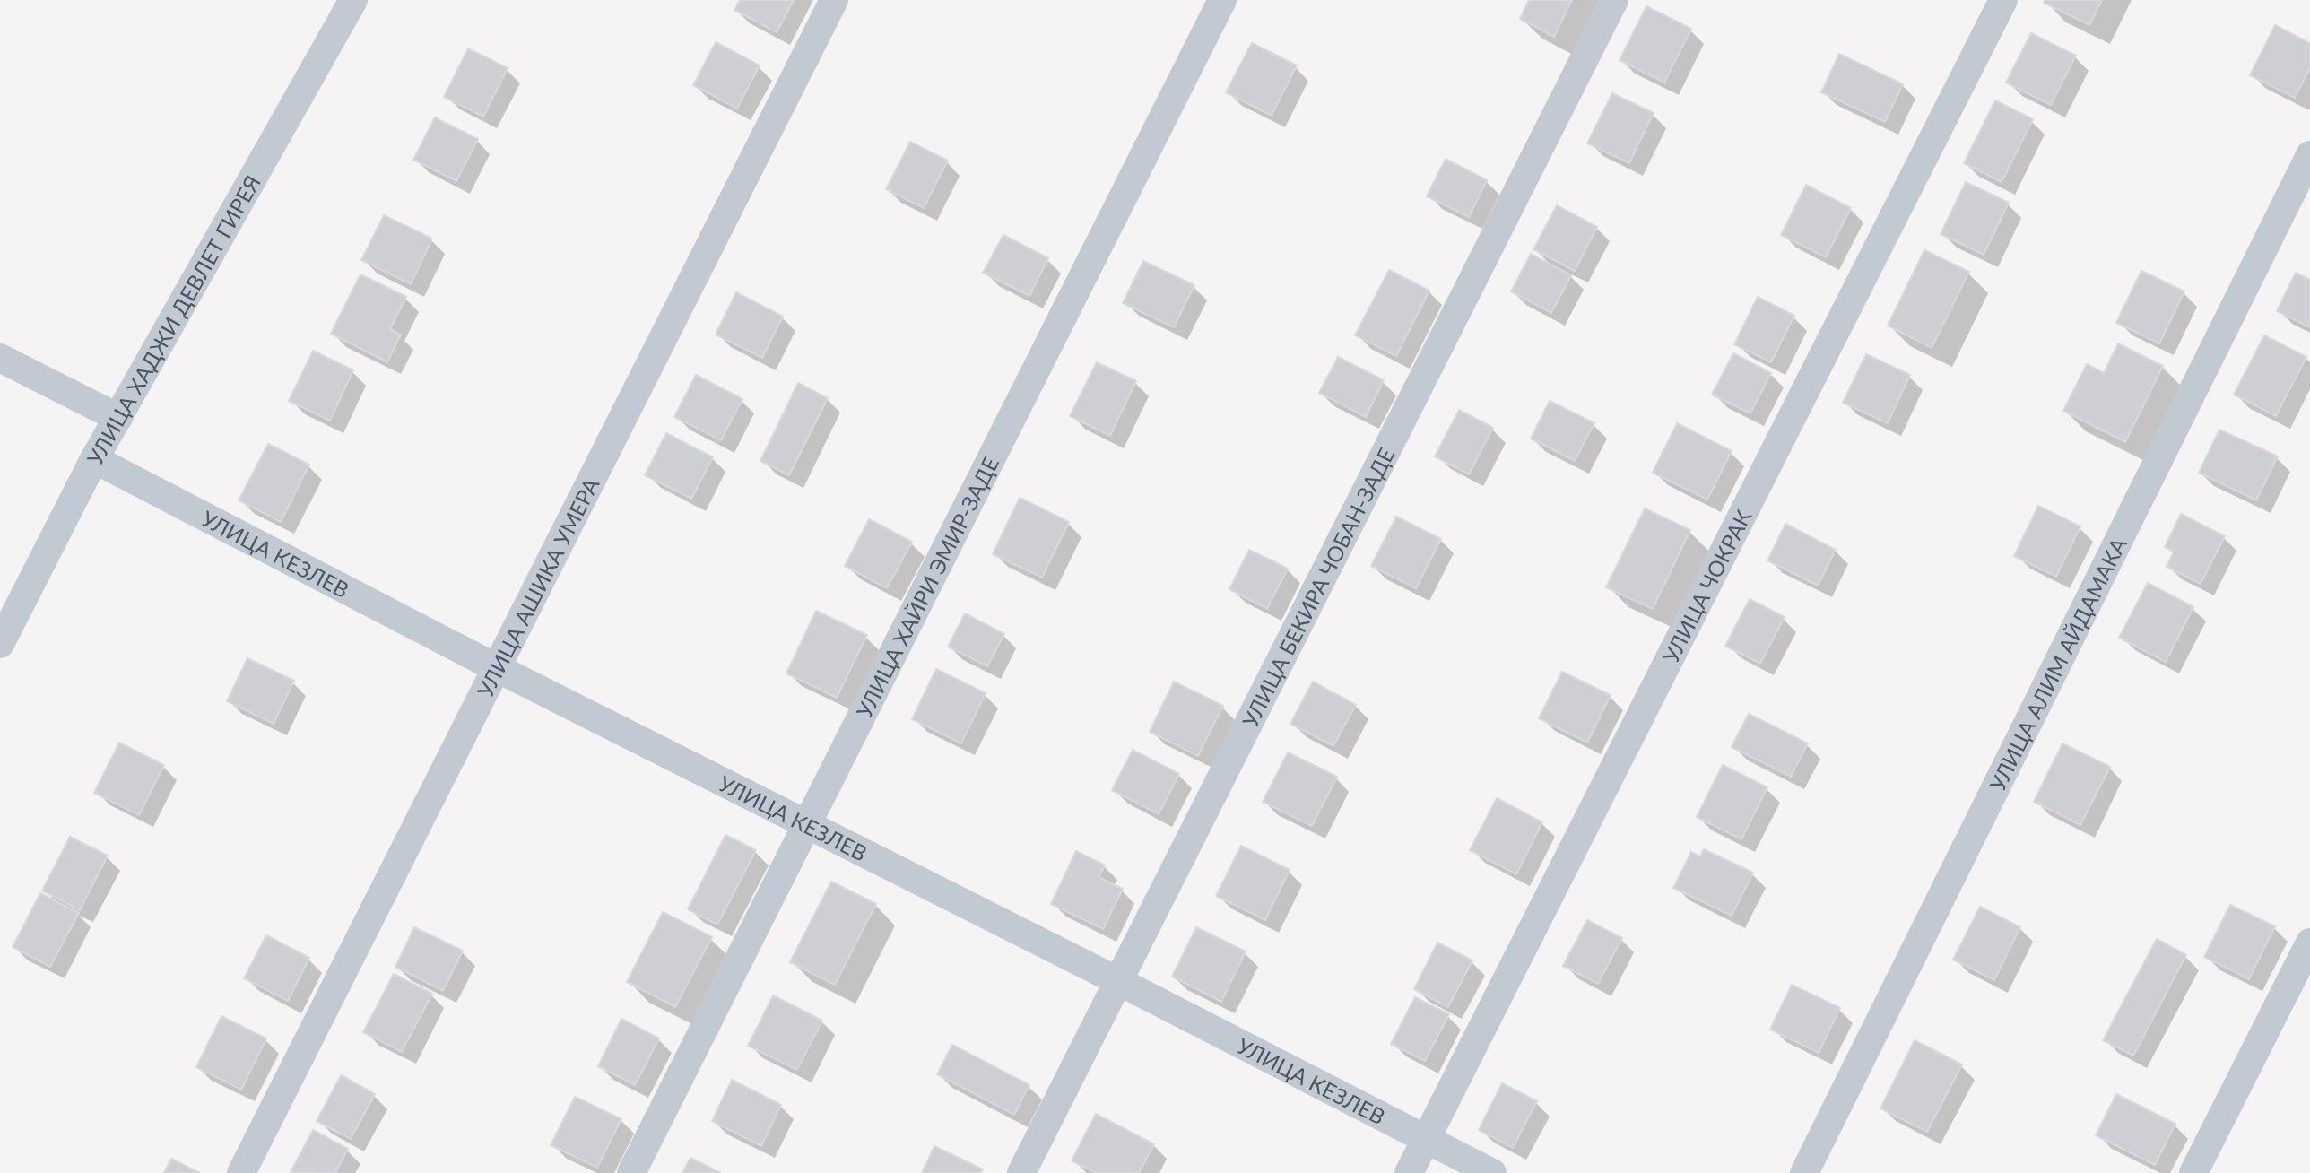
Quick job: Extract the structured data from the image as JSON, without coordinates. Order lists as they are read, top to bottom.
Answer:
{
  "streets": {
    "street": [
      "УЛИЦА ХАДЖИ ДЕВЛЕТ ГИРЕЯ",
      "УЛИЦА КЕЗЛЕВ",
      "УЛИЦА АШИКА УМЕРА",
      "УЛИЦА БЕКИРА ЧОБАН-ЗАДЕ",
      "УЛИЦА ЧОКРАК",
      "УЛИЦА ХАЙРИ ЭМИР-ЗАДЕ",
      "УЛИЦА АЛИМ АЙДАМАКА"
    ]
  },
  "crossings": [
    ["УЛИЦА ХАДЖИ ДЕВЛЕТ ГИРЕЯ", "УЛИЦА КЕЗЛЕВ"],
    ["УЛИЦА КЕЗЛЕВ", "УЛИЦА АШИКА УМЕРА"],
    ["УЛИЦА КЕЗЛЕВ", "УЛИЦА БЕКИРА ЧОБАН-ЗАДЕ"],
    ["УЛИЦА КЕЗЛЕВ", "УЛИЦА ЧОКРАК"],
    ["УЛИЦА КЕЗЛЕВ", "УЛИЦА ХАЙРИ ЭМИР-ЗАДЕ"]
  ]
}
